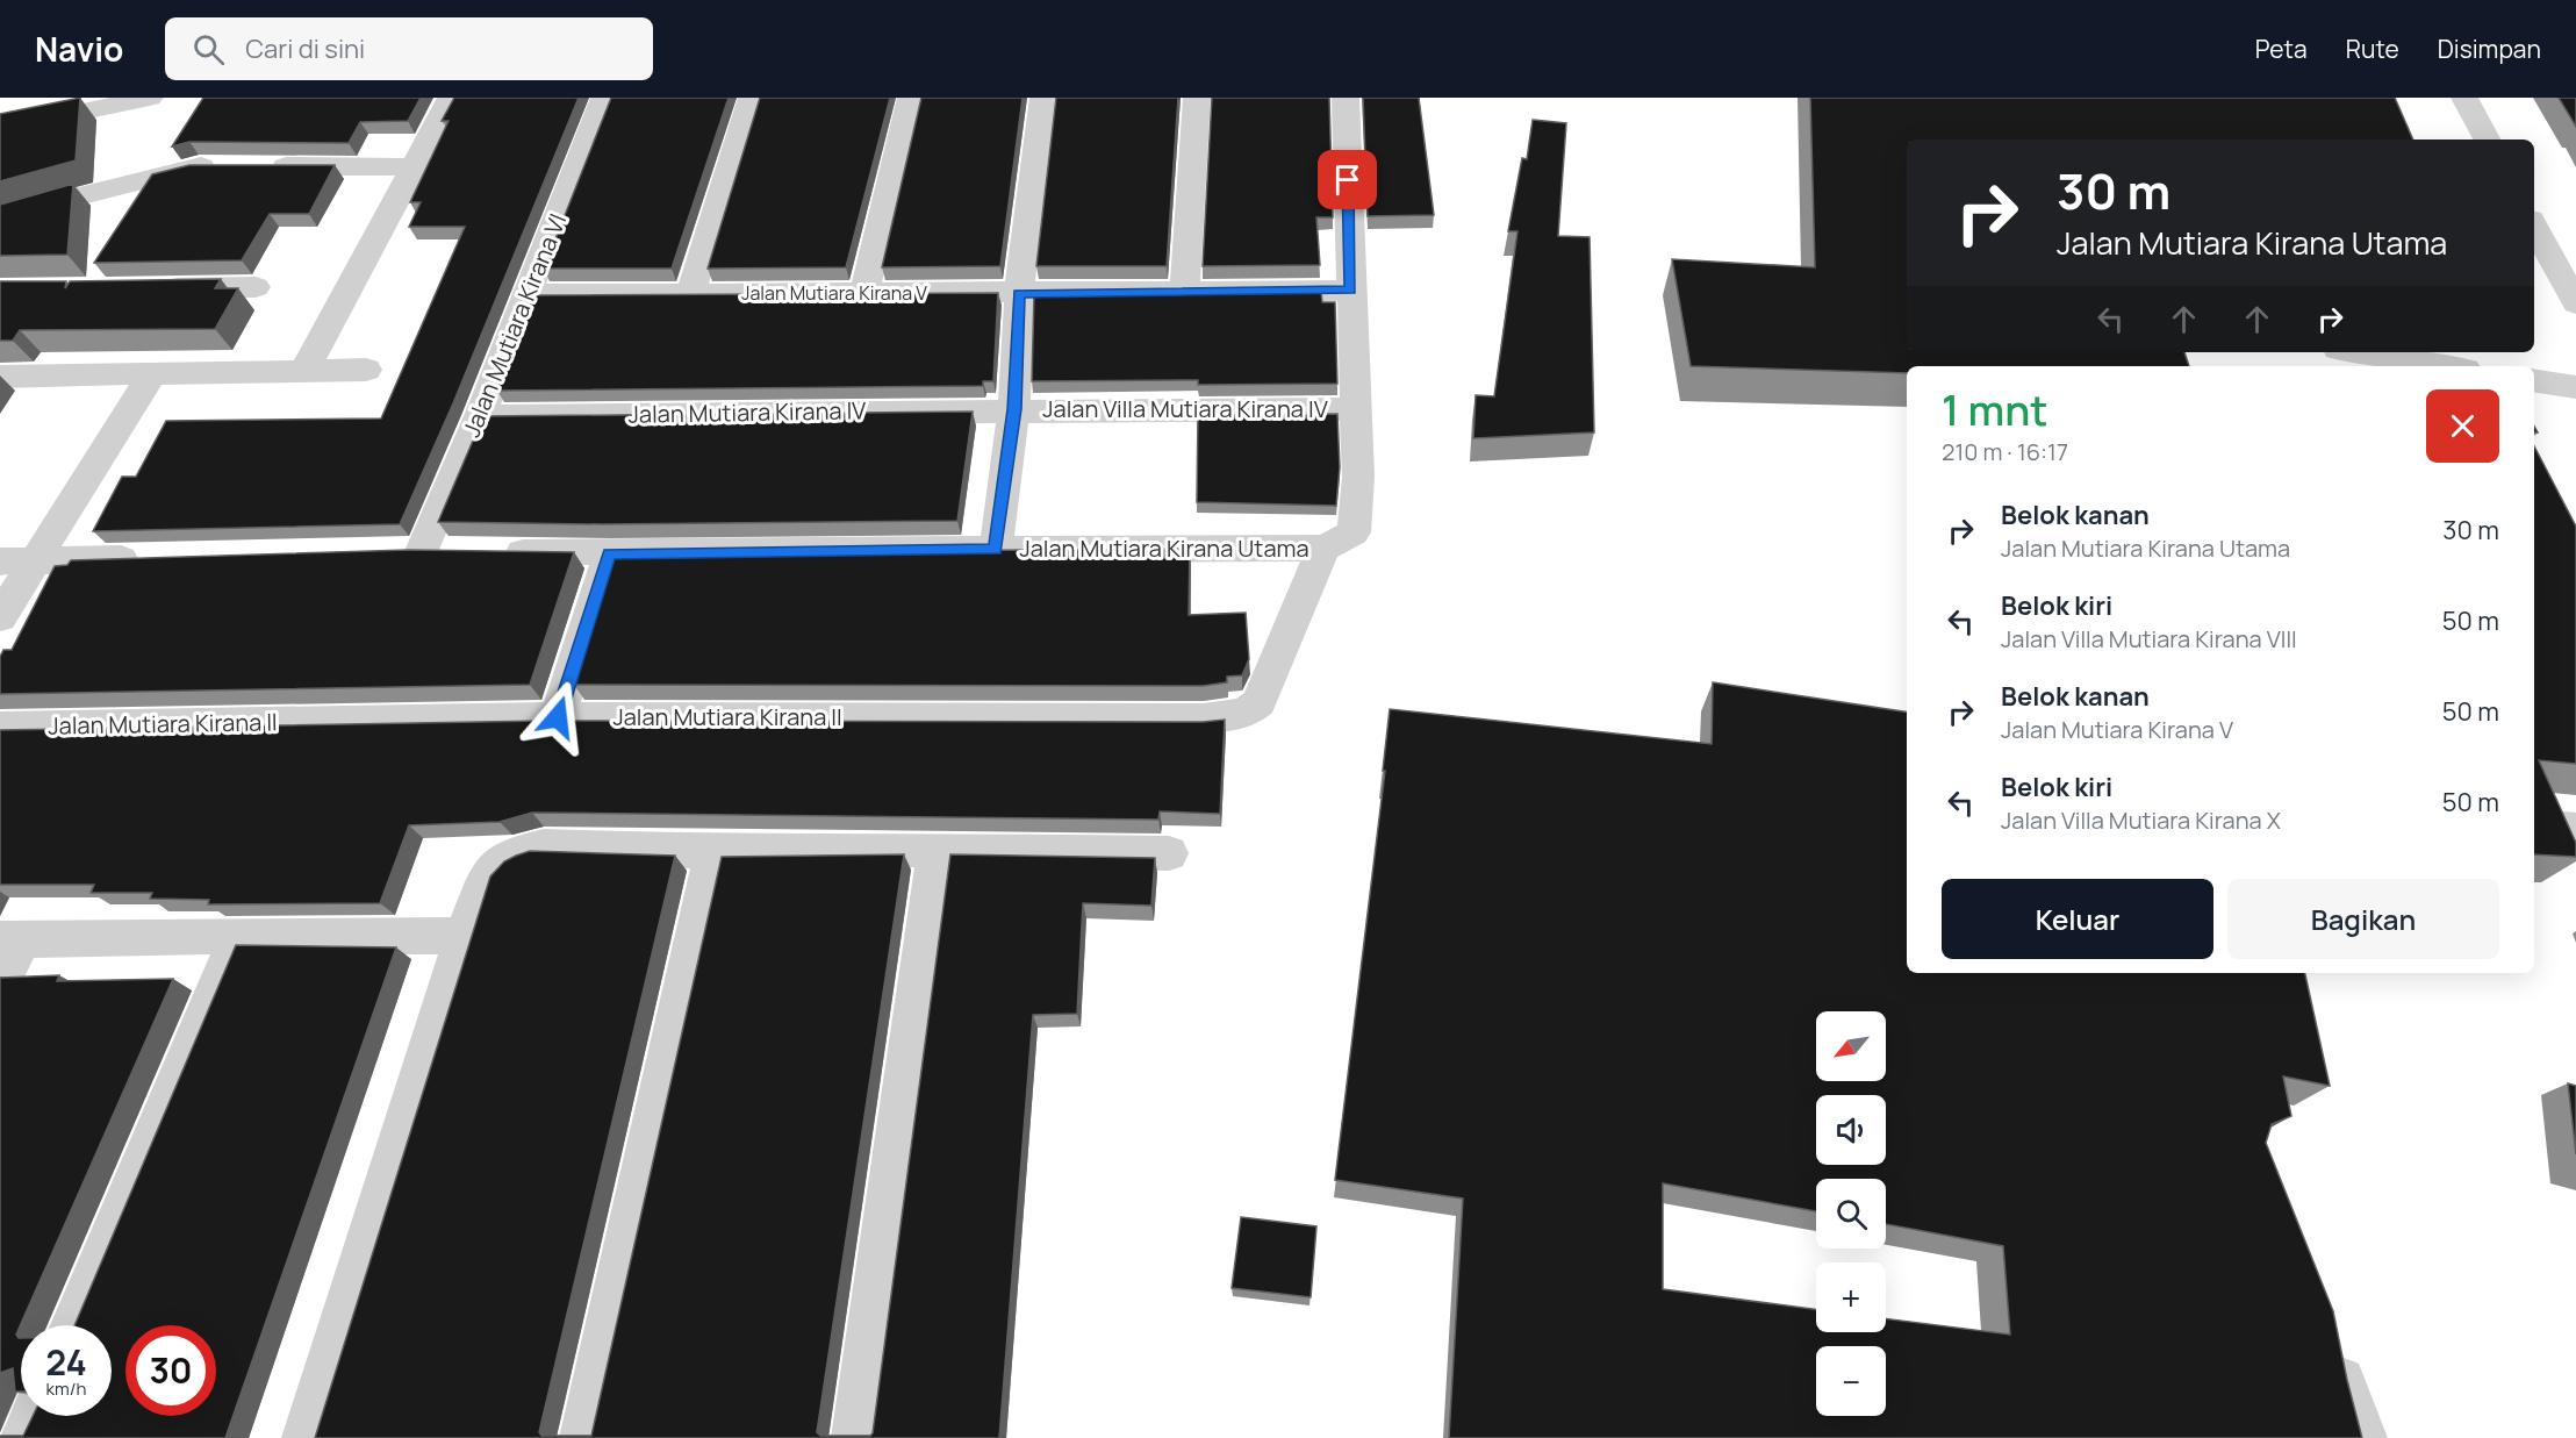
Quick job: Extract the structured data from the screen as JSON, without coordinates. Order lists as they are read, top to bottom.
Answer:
{
  "streets": {
    "street": [
      "Jalan Mutiara Kirana V",
      "Jalan Mutiara Kirana VI",
      "Jalan Villa Mutiara Kirana IV",
      "Jalan Mutiara Kirana IV",
      "Jalan Mutiara Kirana Utama",
      "Jalan Mutiara Kirana II"
    ]
  },
  "crossings": [
    ["Jalan Mutiara Kirana V", "Jalan Mutiara Kirana VI"],
    ["Jalan Mutiara Kirana VI", "Jalan Mutiara Kirana IV"],
    ["Jalan Mutiara Kirana VI", "Jalan Mutiara Kirana Utama"],
    ["Jalan Villa Mutiara Kirana IV", "Jalan Mutiara Kirana IV"],
    ["Jalan Mutiara Kirana Utama", "Jalan Mutiara Kirana II"]
  ],
  "north": "bottom left",
  "page": {
    "header": "Navio",
    "search": "Cari di sini",
    "nav": ["Peta", "Rute", "Disimpan"],
    "turn": ["30 m", "Jalan Mutiara Kirana Utama"],
    "heading": ["1 mnt", "210 m · 16:17"],
    "list": [
      {
        "name": "Belok kanan",
        "note": "Jalan Mutiara Kirana Utama",
        "value": "30 m"
      },
      {
        "name": "Belok kiri",
        "note": "Jalan Villa Mutiara Kirana VIII",
        "value": "50 m"
      },
      {
        "name": "Belok kanan",
        "note": "Jalan Mutiara Kirana V",
        "value": "50 m"
      },
      {
        "name": "Belok kiri",
        "note": "Jalan Villa Mutiara Kirana X",
        "value": "50 m"
      }
    ],
    "buttons": ["Keluar", "Bagikan"],
    "map_buttons": ["+", "−"],
    "speed": "24 km/h",
    "limit": "30"
  }
}
